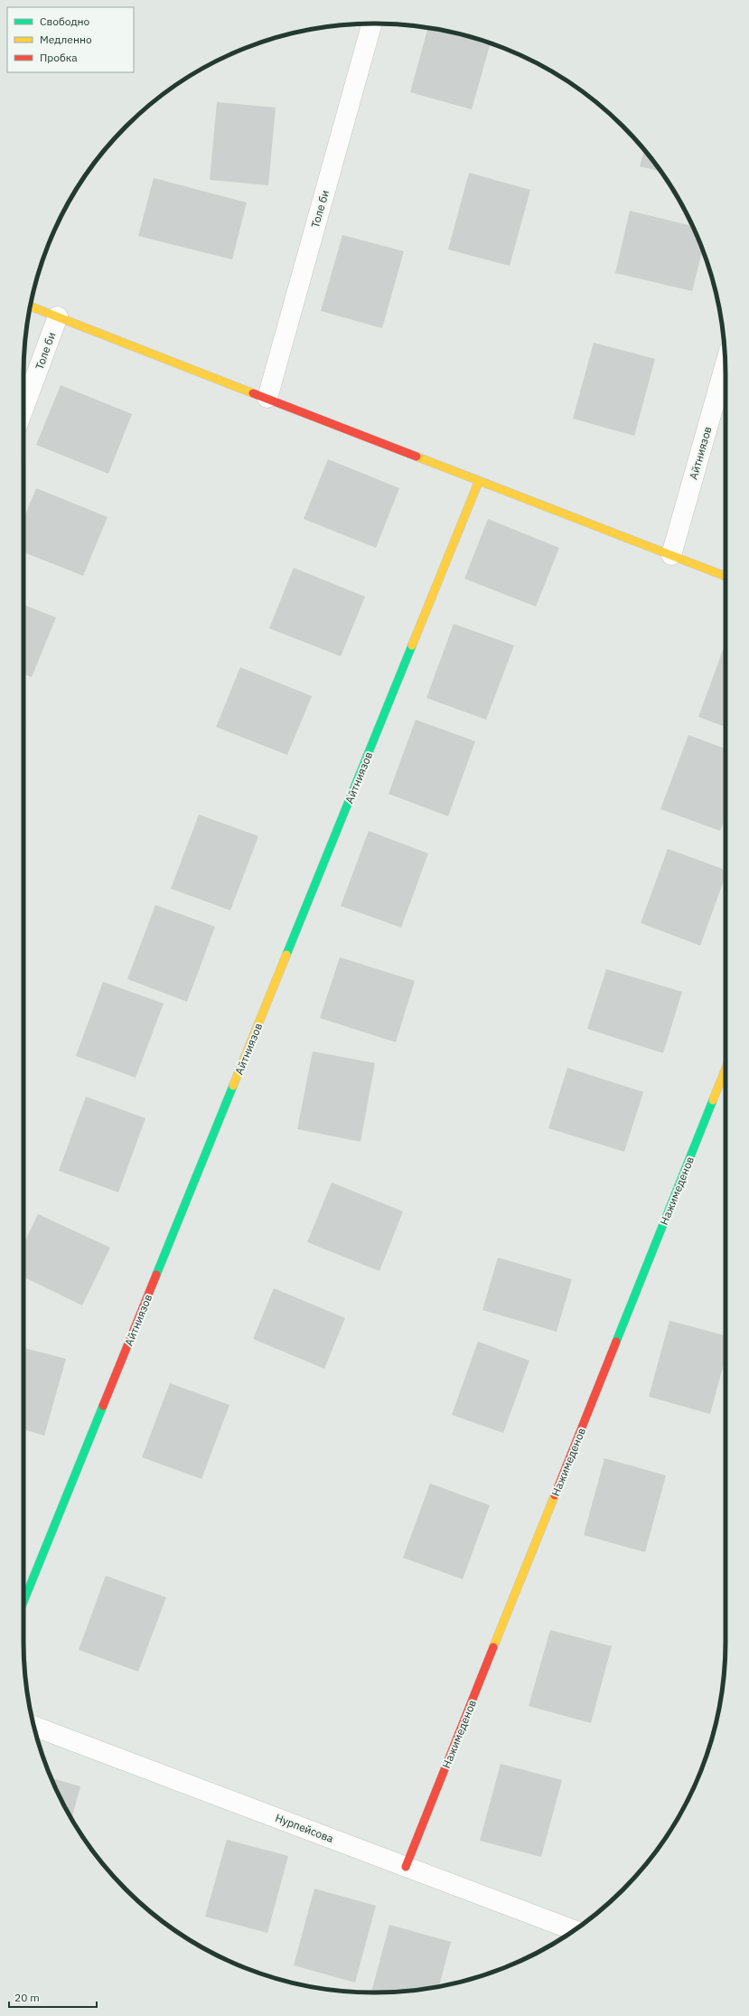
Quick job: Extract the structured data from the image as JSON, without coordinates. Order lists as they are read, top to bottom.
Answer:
{
  "streets": {
    "street": [
      "Толе би",
      "Айтниязов",
      "Нажимеденов",
      "Нурпейсова"
    ]
  },
  "crossings": [
    ["Нажимеденов", "Нурпейсова"]
  ],
  "legend": ["Свободно", "Медленно", "Пробка"],
  "scale_bar": "20 m"
}
